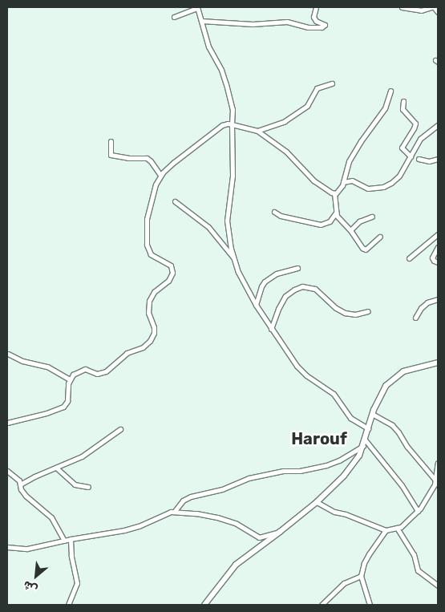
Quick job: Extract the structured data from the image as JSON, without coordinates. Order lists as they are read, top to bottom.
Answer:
{
  "districts": ["Harouf"],
  "north": "bottom left"
}
